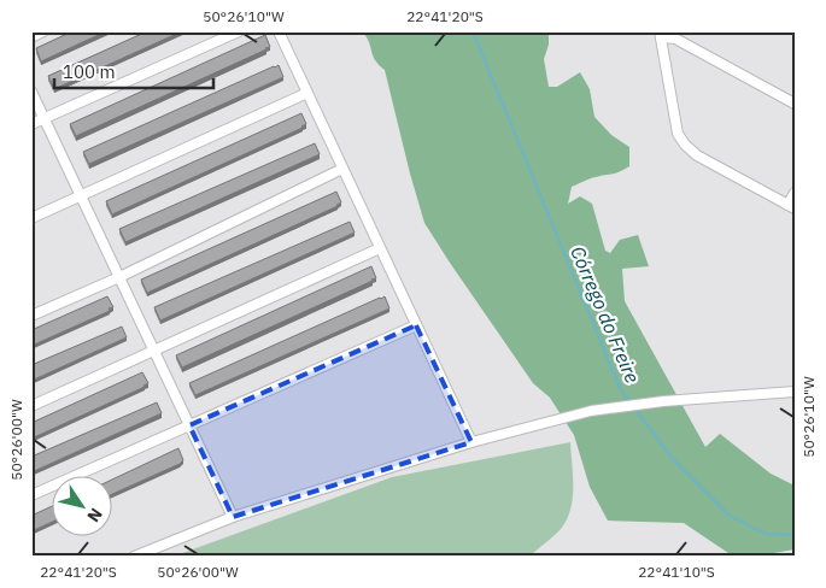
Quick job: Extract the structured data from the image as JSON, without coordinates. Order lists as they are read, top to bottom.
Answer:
{
  "water": ["Córrego do Freire"],
  "scale_bar": "100 m",
  "north": "bottom right",
  "coordinates": [
    "50°26'10\"W",
    "22°41'20\"S",
    "50°26'00\"W",
    "22°41'10\"S"
  ]
}
